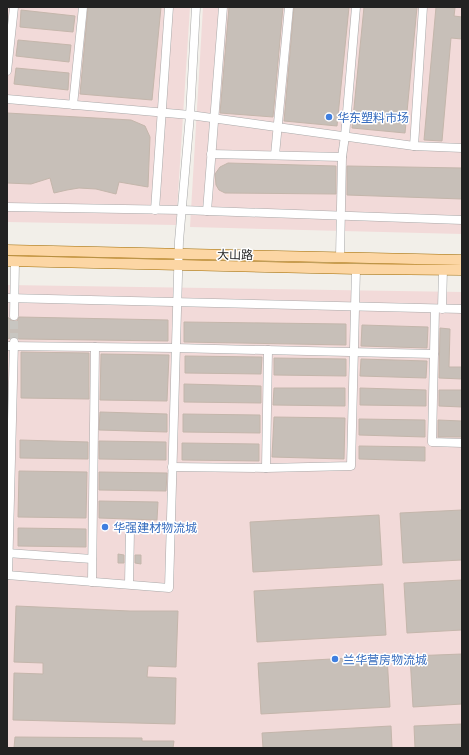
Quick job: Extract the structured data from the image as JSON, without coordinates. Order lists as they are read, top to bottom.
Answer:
{
  "streets": {
    "main road": ["大山路"]
  },
  "places": ["华东塑料市场", "华强建材物流城", "兰华营房物流城"]
}
